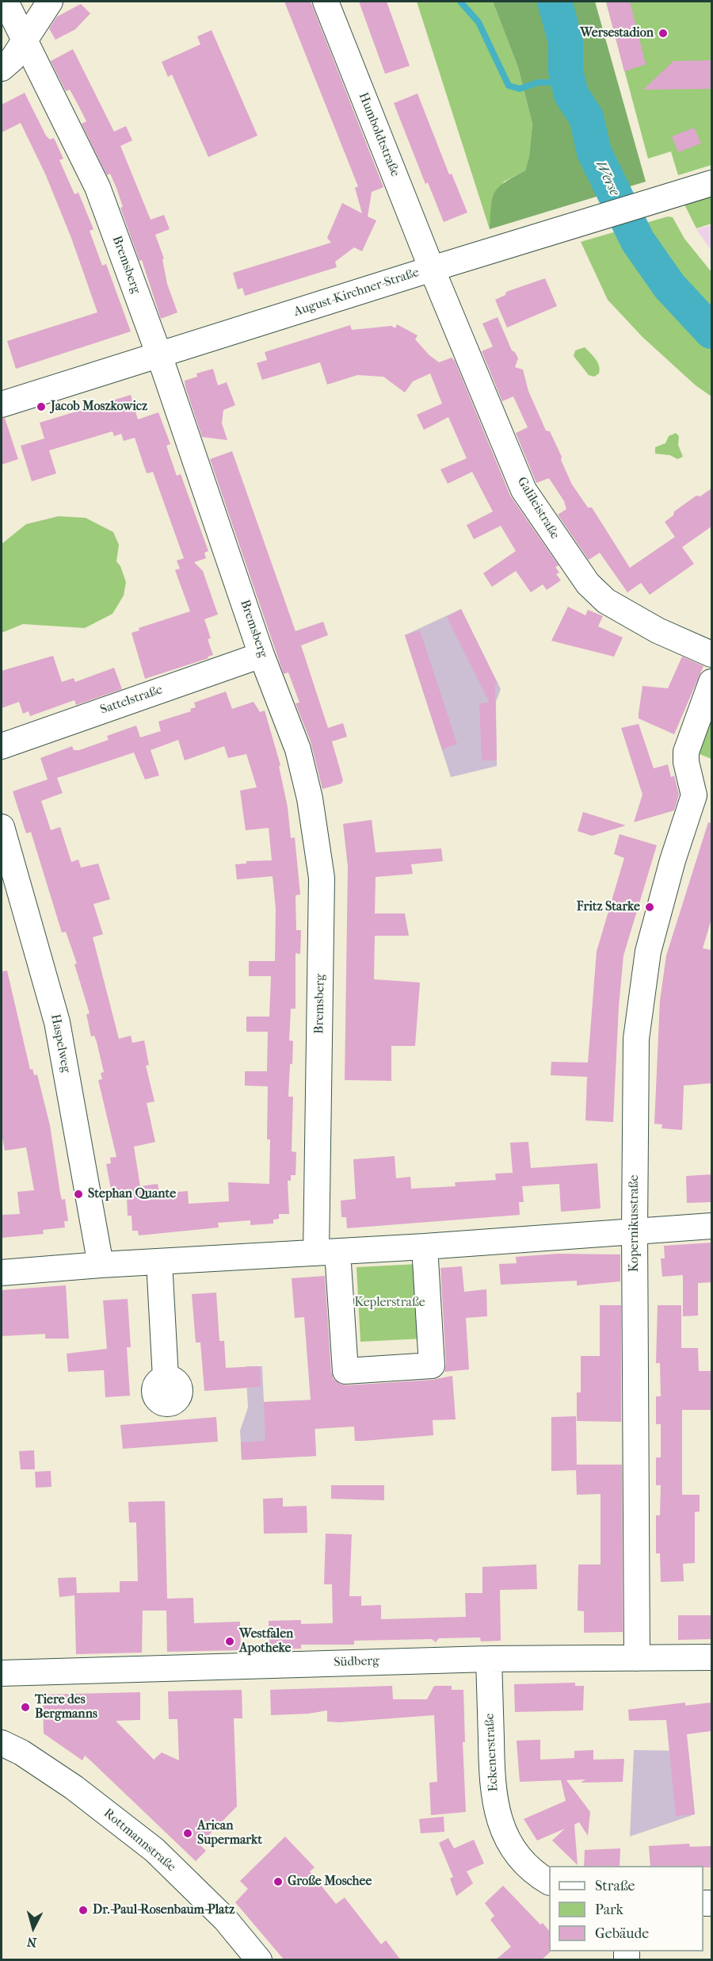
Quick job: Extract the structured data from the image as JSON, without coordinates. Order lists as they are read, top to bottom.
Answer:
{
  "streets": {
    "street": [
      "Humboldtstraße",
      "Bremsberg",
      "August-Kirchner-Straße",
      "Galileistraße",
      "Sattelstraße",
      "Haspelweg",
      "Kopernikusstraße",
      "Südberg",
      "Eckenerstraße",
      "Rottmannstraße"
    ]
  },
  "crossings": [
    ["Humboldtstraße", "August-Kirchner-Straße"],
    ["Humboldtstraße", "Galileistraße"],
    ["Bremsberg", "August-Kirchner-Straße"],
    ["Bremsberg", "Sattelstraße"],
    ["August-Kirchner-Straße", "Galileistraße"],
    ["Kopernikusstraße", "Südberg"],
    ["Südberg", "Eckenerstraße"]
  ],
  "water": ["Werse"],
  "parks": ["Keplerstraße"],
  "places": [
    "Wersestadion",
    "Jacob Moszkowicz",
    "Fritz Starke",
    "Stephan Quante",
    "Westfalen Apotheke",
    "Tiere des Bergmanns",
    "Arican Supermarkt",
    "Große Moschee",
    "Dr.-Paul-Rosenbaum-Platz"
  ],
  "legend": ["Straße", "Park", "Gebäude"],
  "north": "bottom"
}
